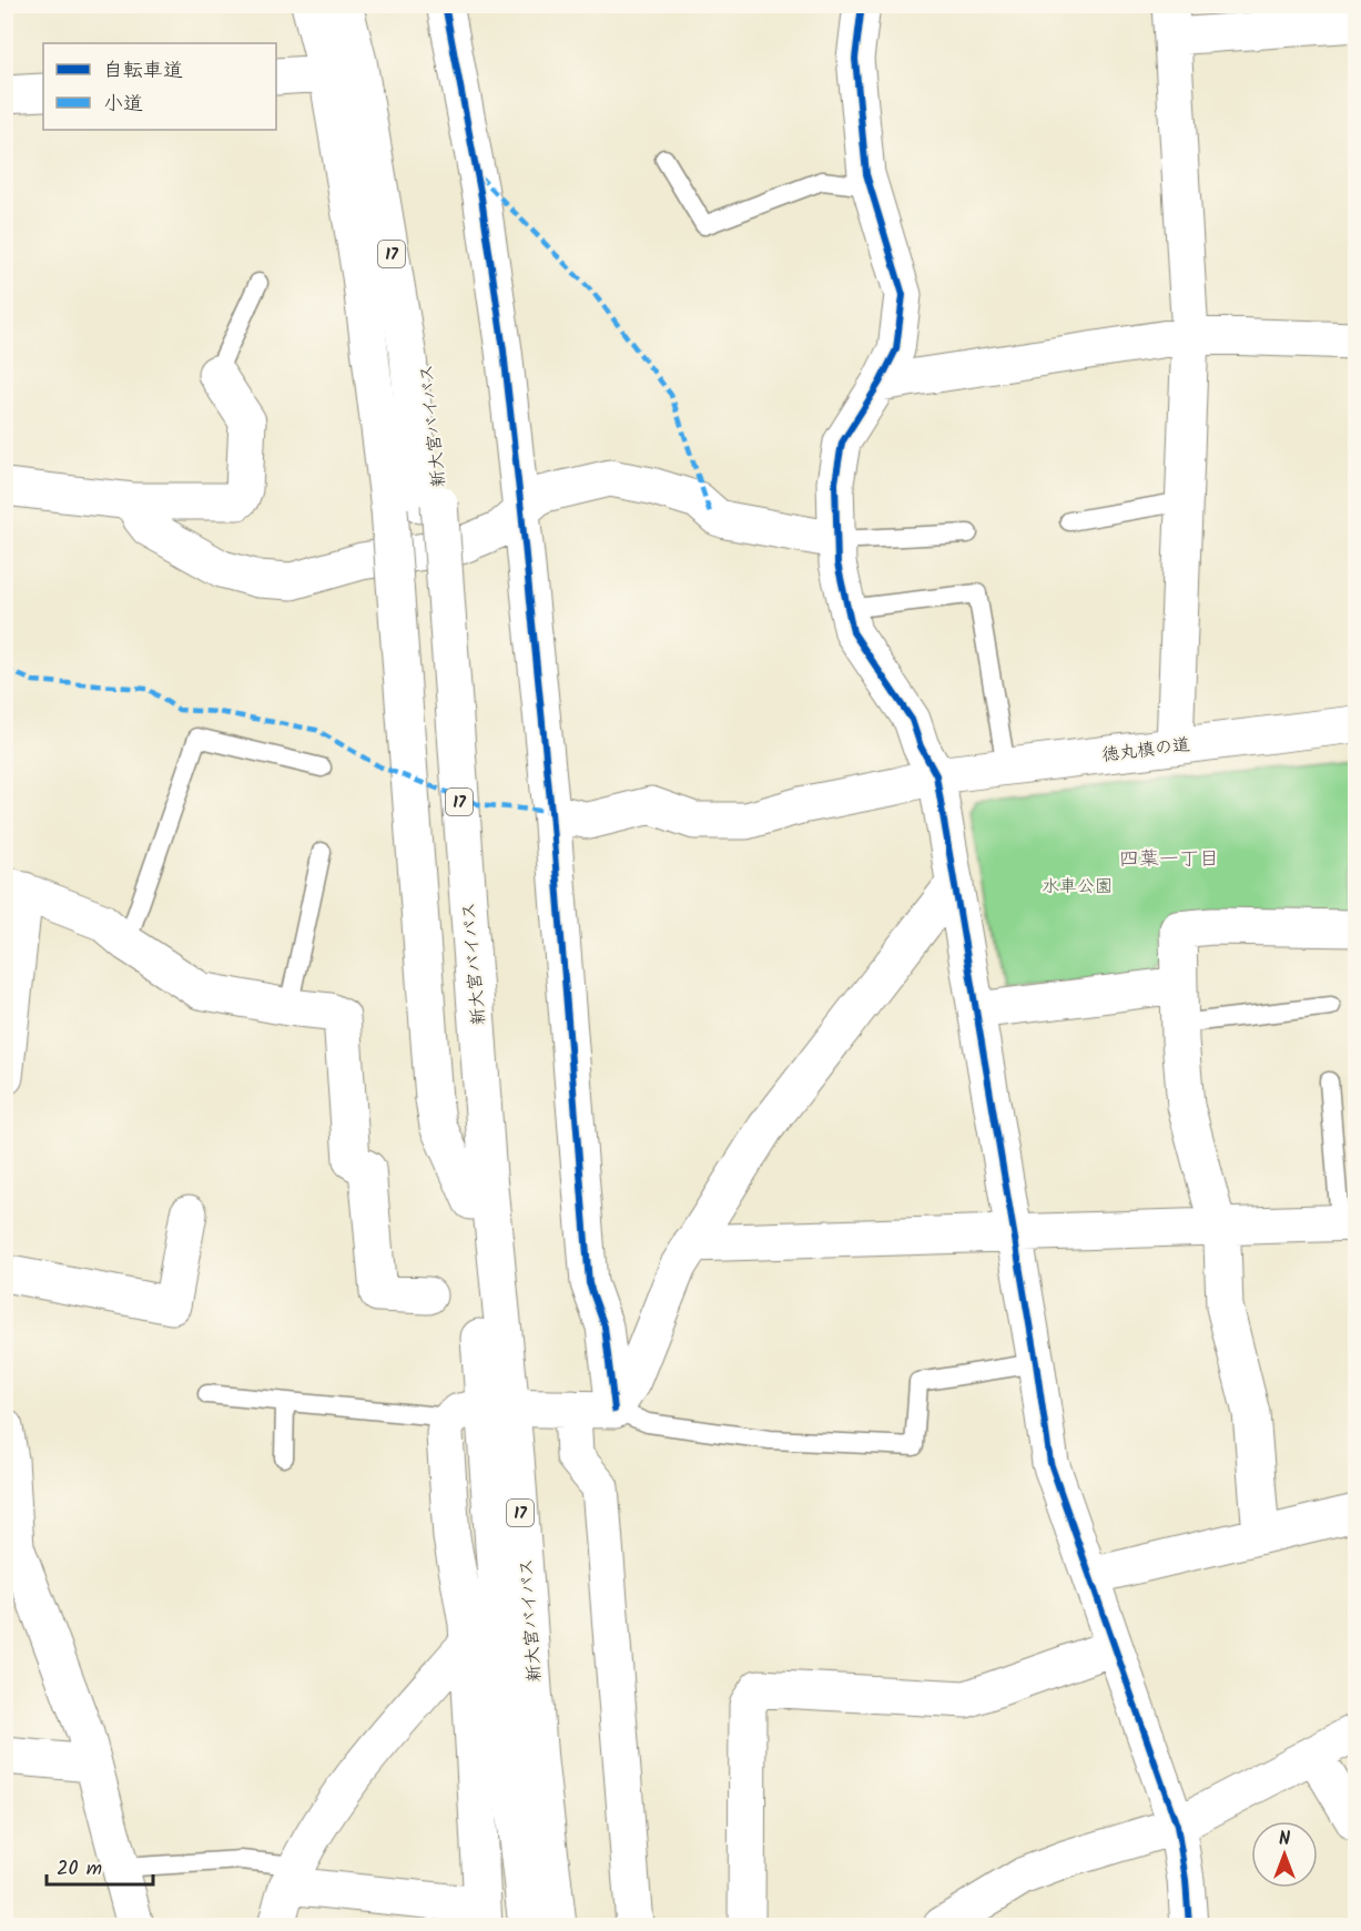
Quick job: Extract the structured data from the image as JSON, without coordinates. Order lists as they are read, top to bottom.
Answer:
{
  "streets": {
    "main road": ["17", "新大宮バイパス", "徳丸槙の道"]
  },
  "crossings": [
    ["17", "新大宮バイパス"]
  ],
  "districts": ["四葉一丁目"],
  "parks": ["水車公園"],
  "legend": ["自転車道", "小道"],
  "scale_bar": "20 m",
  "north": "top"
}
